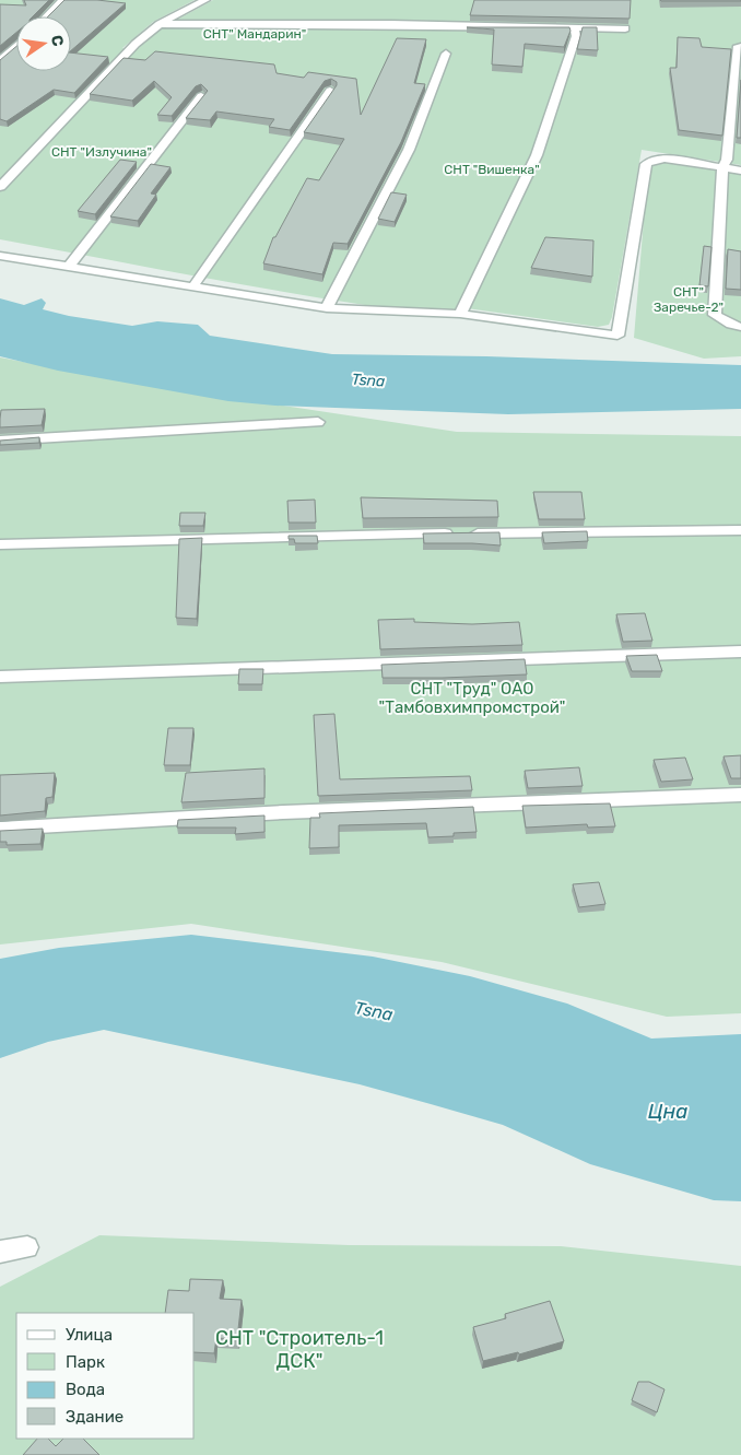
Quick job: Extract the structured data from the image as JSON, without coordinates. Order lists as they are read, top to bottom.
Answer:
{
  "water": ["Tsna", "Цна"],
  "parks": [
    "СНТ\" Мандарин\"",
    "СНТ \"Излучина\"",
    "СНТ \"Вишенка\"",
    "СНТ\" Заречье-2\"",
    "СНТ \"Труд\" ОАО \"Тамбовхимпромстрой\"",
    "СНТ \"Строитель-1 ДСК\""
  ],
  "legend": [
    "Улица",
    "Парк",
    "Вода",
    "Здание"
  ],
  "north": "right"
}
